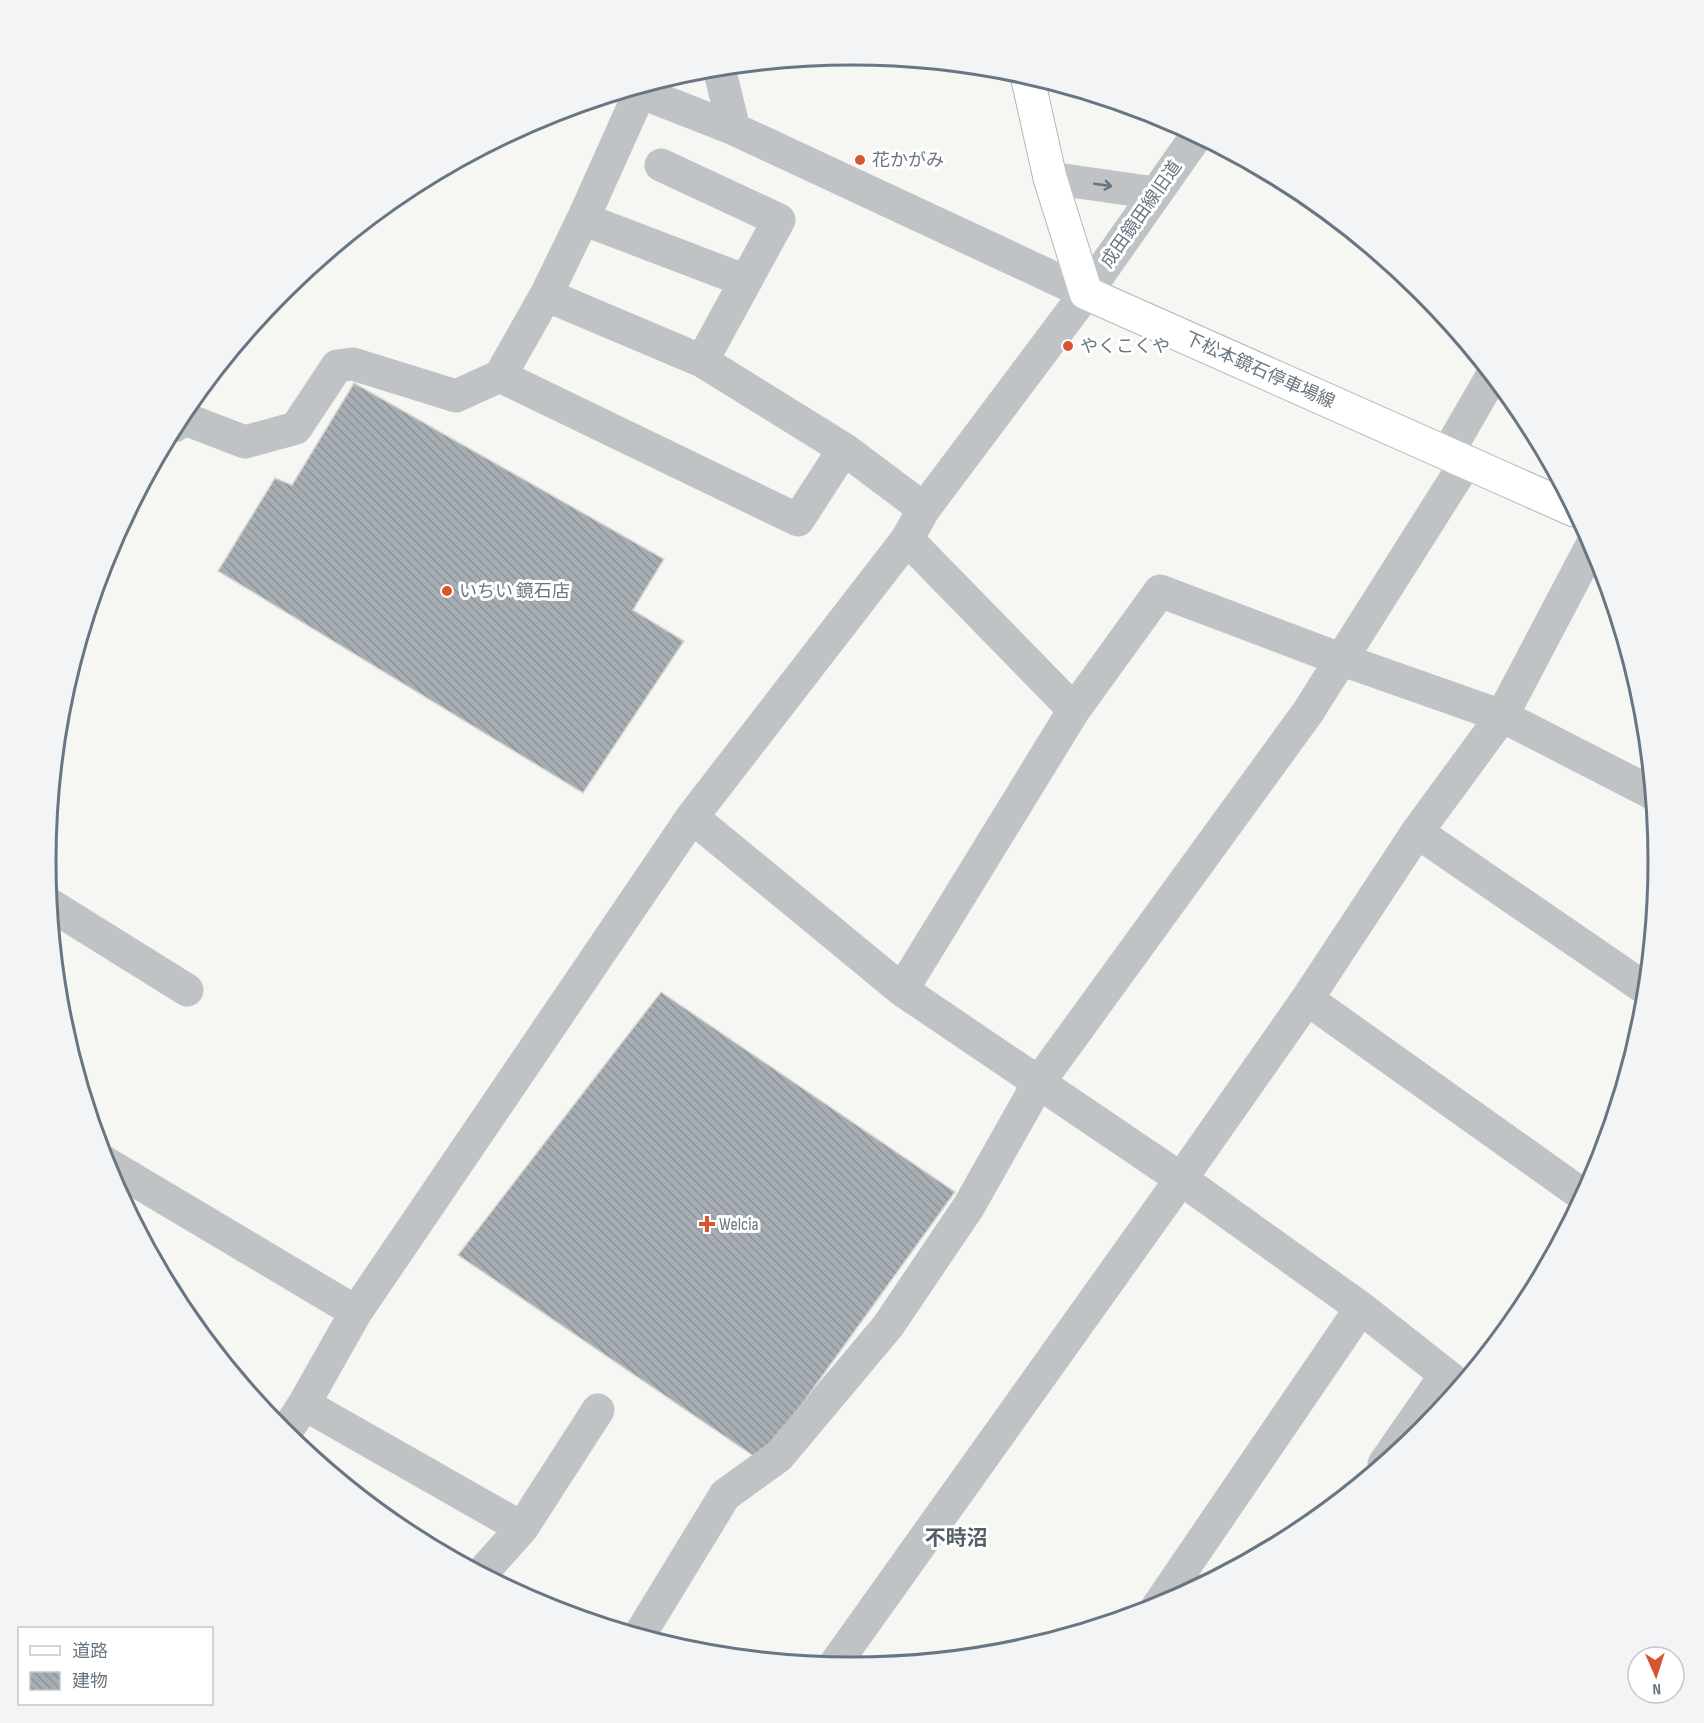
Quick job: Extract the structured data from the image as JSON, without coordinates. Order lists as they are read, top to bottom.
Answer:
{
  "streets": {
    "main road": ["下松本鏡石停車場線"],
    "street": ["成田鏡田線旧道"]
  },
  "crossings": [
    ["成田鏡田線旧道", "下松本鏡石停車場線"]
  ],
  "districts": ["不時沼"],
  "places": {
    "other": ["花かがみ", "やくこくや", "いちい 鏡石店"],
    "health": ["Welcia"]
  },
  "legend": ["道路", "建物"],
  "north": "bottom"
}
